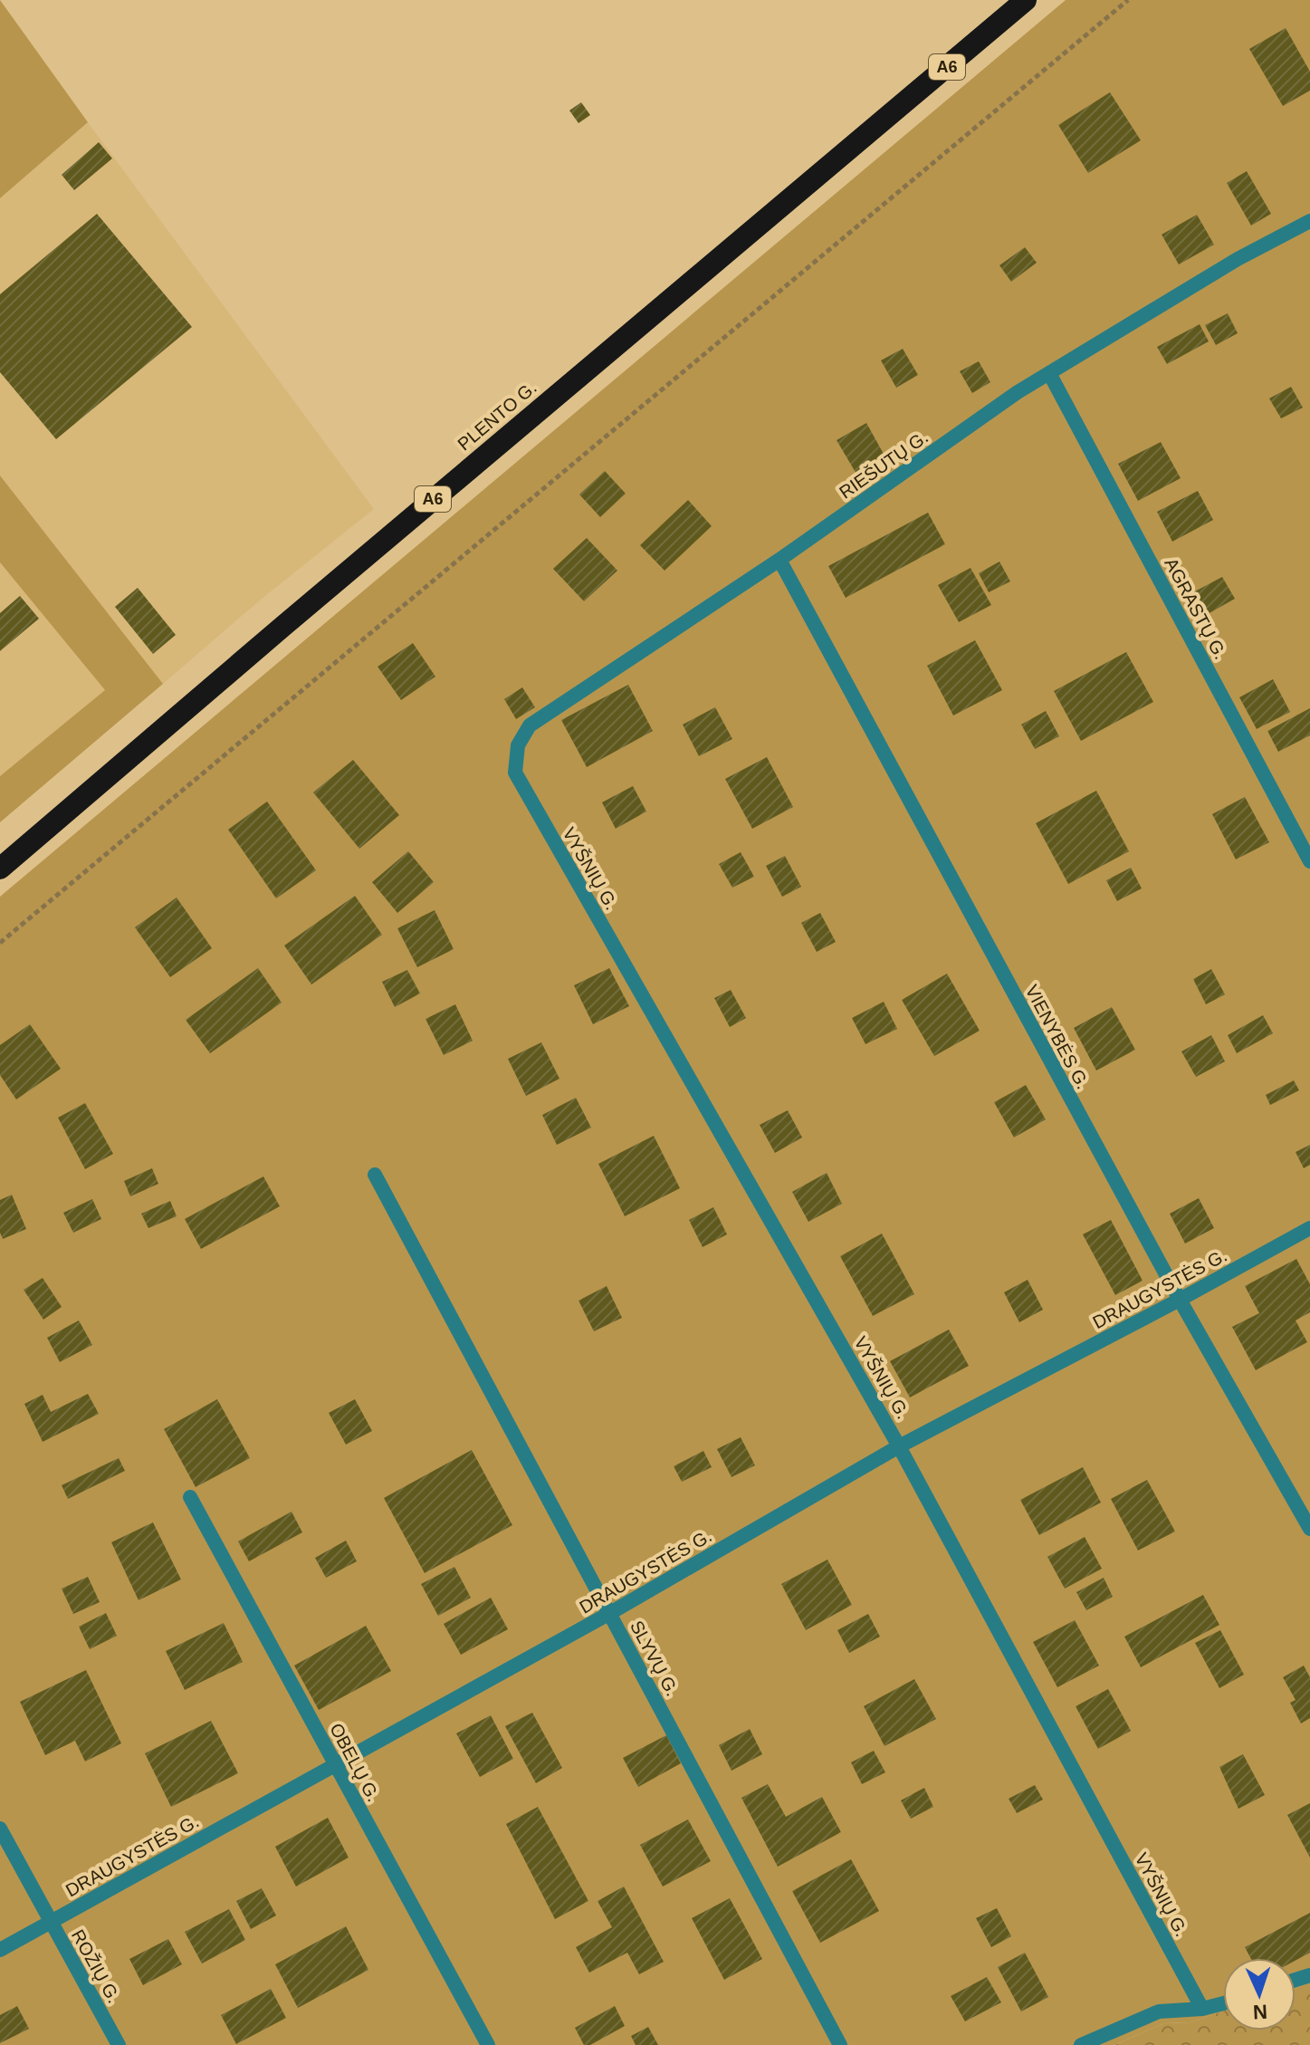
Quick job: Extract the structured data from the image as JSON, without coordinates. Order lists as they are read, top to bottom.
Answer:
{
  "streets": {
    "highway": ["A6", "PLENTO G."],
    "street": [
      "RIEŠUTŲ G.",
      "AGRASTŲ G.",
      "VYŠNIŲ G.",
      "VIENYBĖS G.",
      "DRAUGYSTĖS G.",
      "SLYVŲ G.",
      "OBELŲ G.",
      "ROŽIŲ G."
    ]
  },
  "crossings": [
    ["RIEŠUTŲ G.", "AGRASTŲ G."],
    ["RIEŠUTŲ G.", "VYŠNIŲ G."],
    ["RIEŠUTŲ G.", "VIENYBĖS G."],
    ["VYŠNIŲ G.", "DRAUGYSTĖS G."],
    ["VIENYBĖS G.", "DRAUGYSTĖS G."],
    ["DRAUGYSTĖS G.", "SLYVŲ G."],
    ["DRAUGYSTĖS G.", "OBELŲ G."],
    ["DRAUGYSTĖS G.", "ROŽIŲ G."]
  ],
  "north": "bottom"
}
